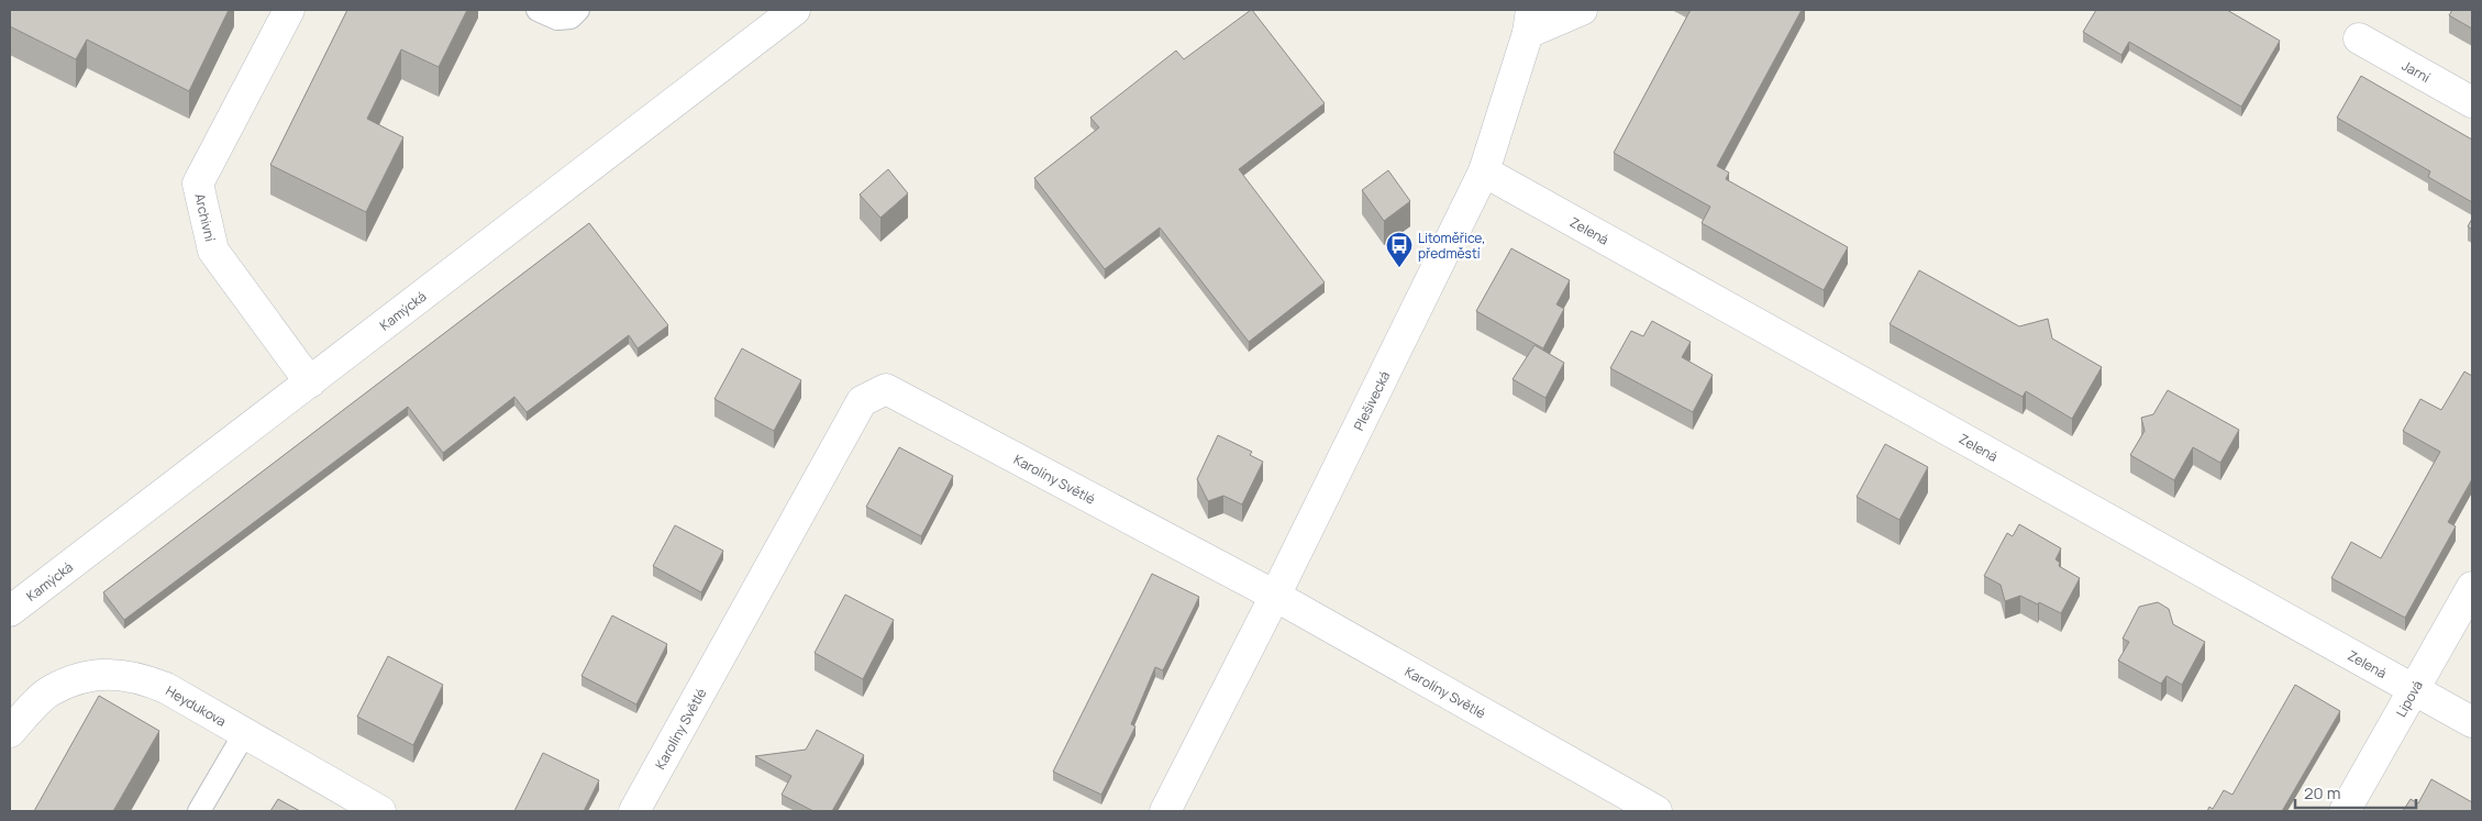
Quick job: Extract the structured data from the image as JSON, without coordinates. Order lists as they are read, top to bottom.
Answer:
{
  "streets": {
    "street": [
      "Jarní",
      "Archivní",
      "Zelená",
      "Kamýcká",
      "Plešivecká",
      "Karolíny Světlé",
      "Lipová",
      "Heydukova"
    ]
  },
  "crossings": [
    ["Archivní", "Kamýcká"],
    ["Zelená", "Plešivecká"],
    ["Zelená", "Lipová"],
    ["Plešivecká", "Karolíny Světlé"]
  ],
  "places": {
    "bus stop": ["Litoměřice, předměstí"]
  },
  "scale_bar": "20 m"
}
